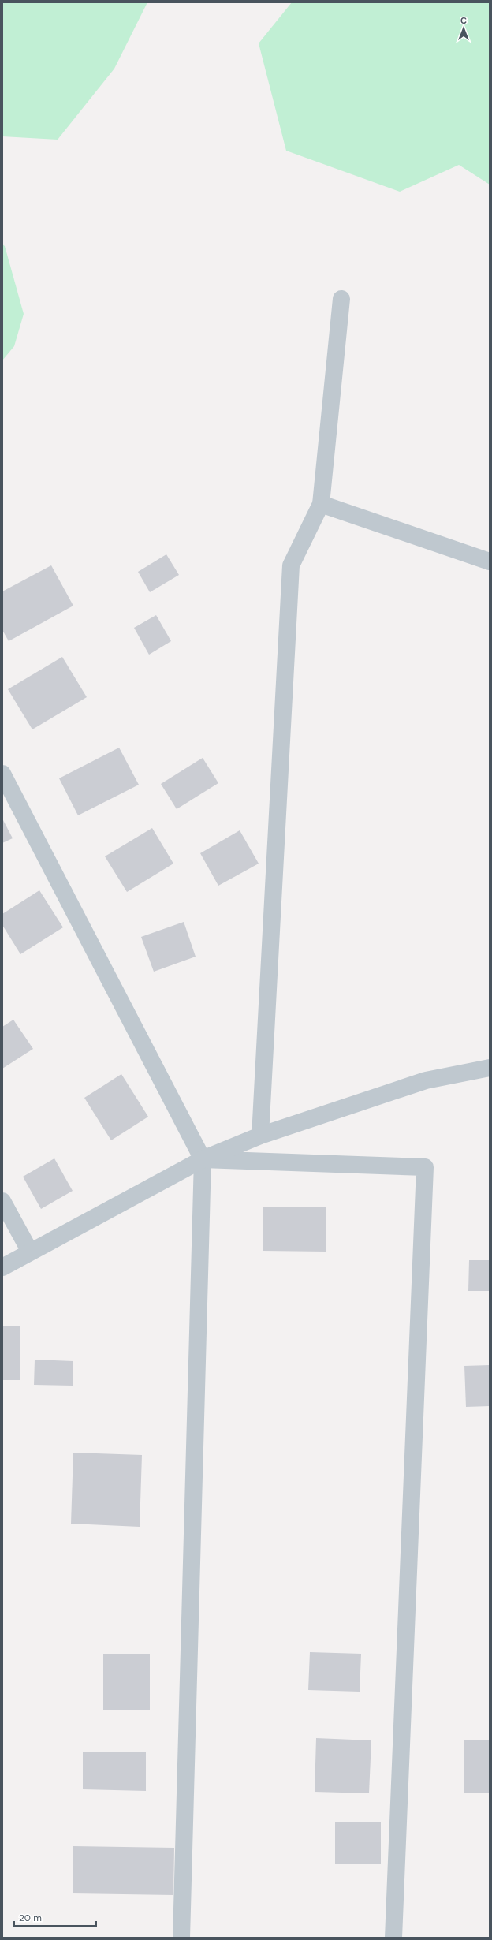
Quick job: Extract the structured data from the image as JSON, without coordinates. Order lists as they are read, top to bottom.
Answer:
{
  "scale_bar": "20 m",
  "north": "top"
}
